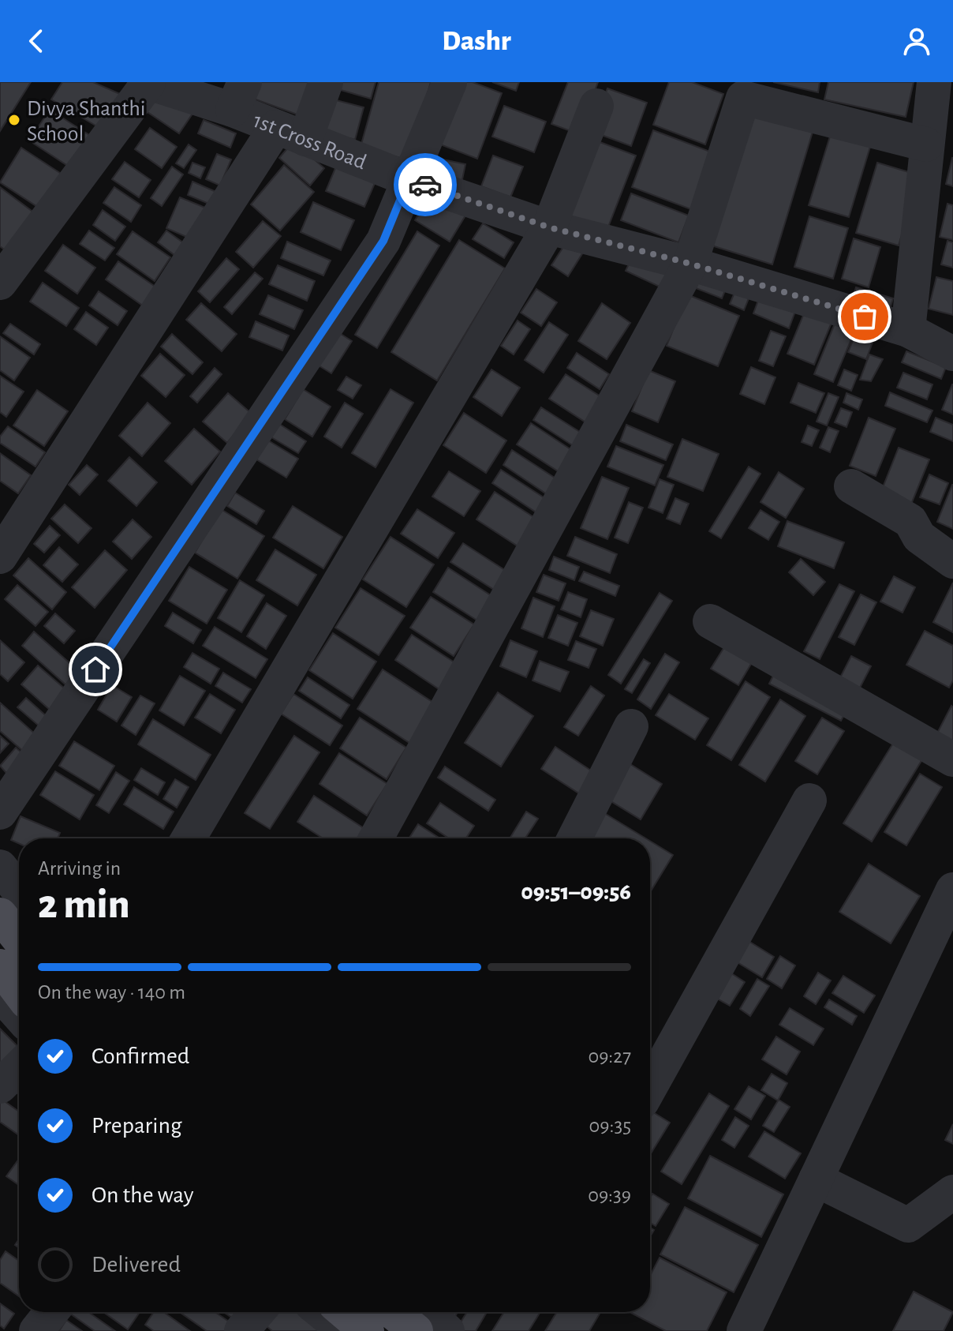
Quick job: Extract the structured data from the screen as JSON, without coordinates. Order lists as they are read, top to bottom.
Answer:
{
  "streets": {
    "street": ["1st Cross Road"]
  },
  "places": ["Divya Shanthi School"],
  "page": {
    "header": "Dashr",
    "heading": ["2 min", "Arriving in", "09:51–09:56"],
    "bar": "On the way · 140 m",
    "list": [
      ["Confirmed", "09:27"],
      ["Preparing", "09:35"],
      ["On the way", "09:39"],
      "Delivered"
    ]
  }
}
